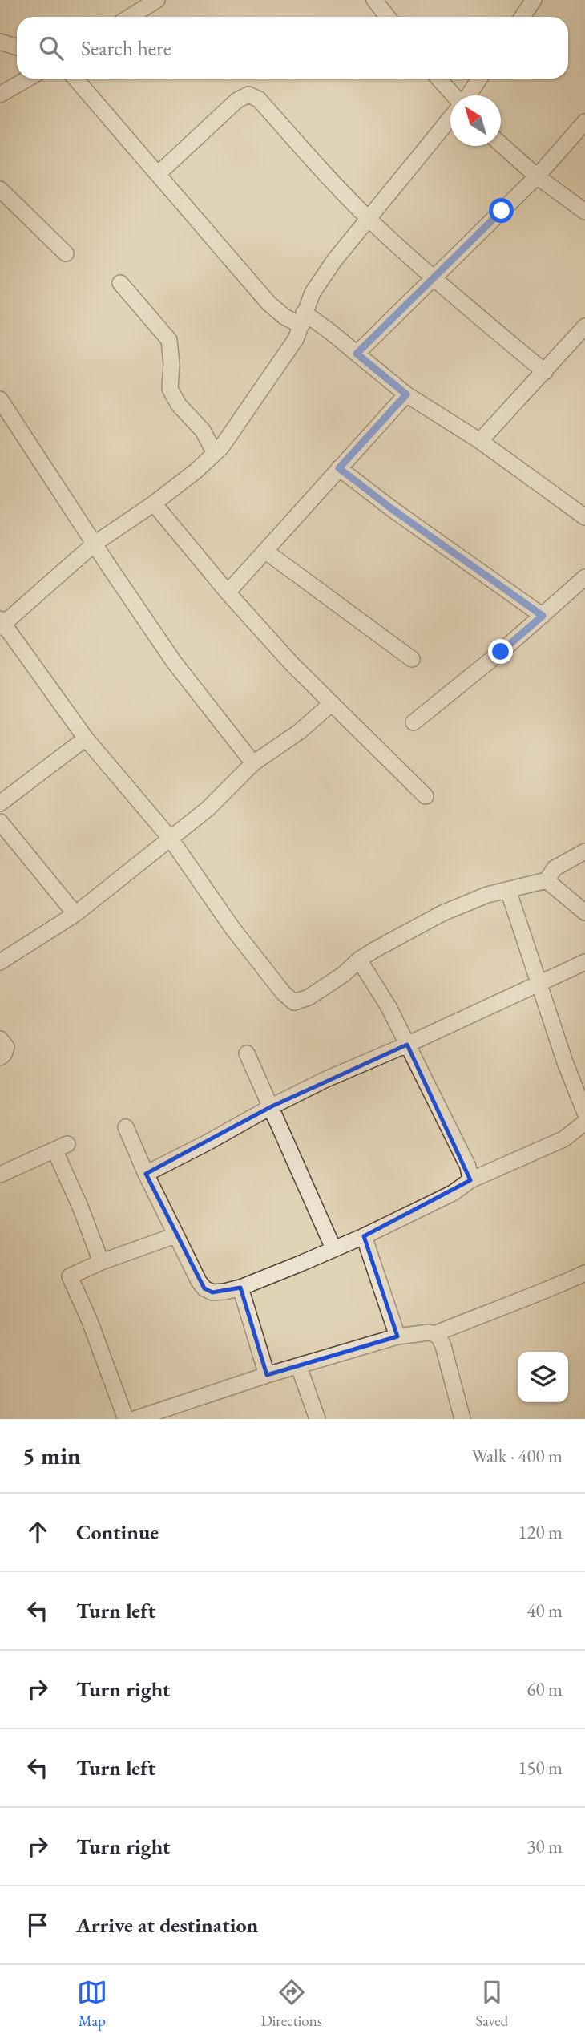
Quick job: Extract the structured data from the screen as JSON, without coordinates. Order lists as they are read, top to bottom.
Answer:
{
  "north": "top left",
  "page": {
    "search": "Search here",
    "heading": ["5 min", "Walk · 400 m"],
    "list": [
      ["Continue", "120 m"],
      ["Turn left", "40 m"],
      ["Turn right", "60 m"],
      ["Turn left", "150 m"],
      ["Turn right", "30 m"],
      "Arrive at destination"
    ],
    "nav": ["Map", "Directions", "Saved"]
  }
}
